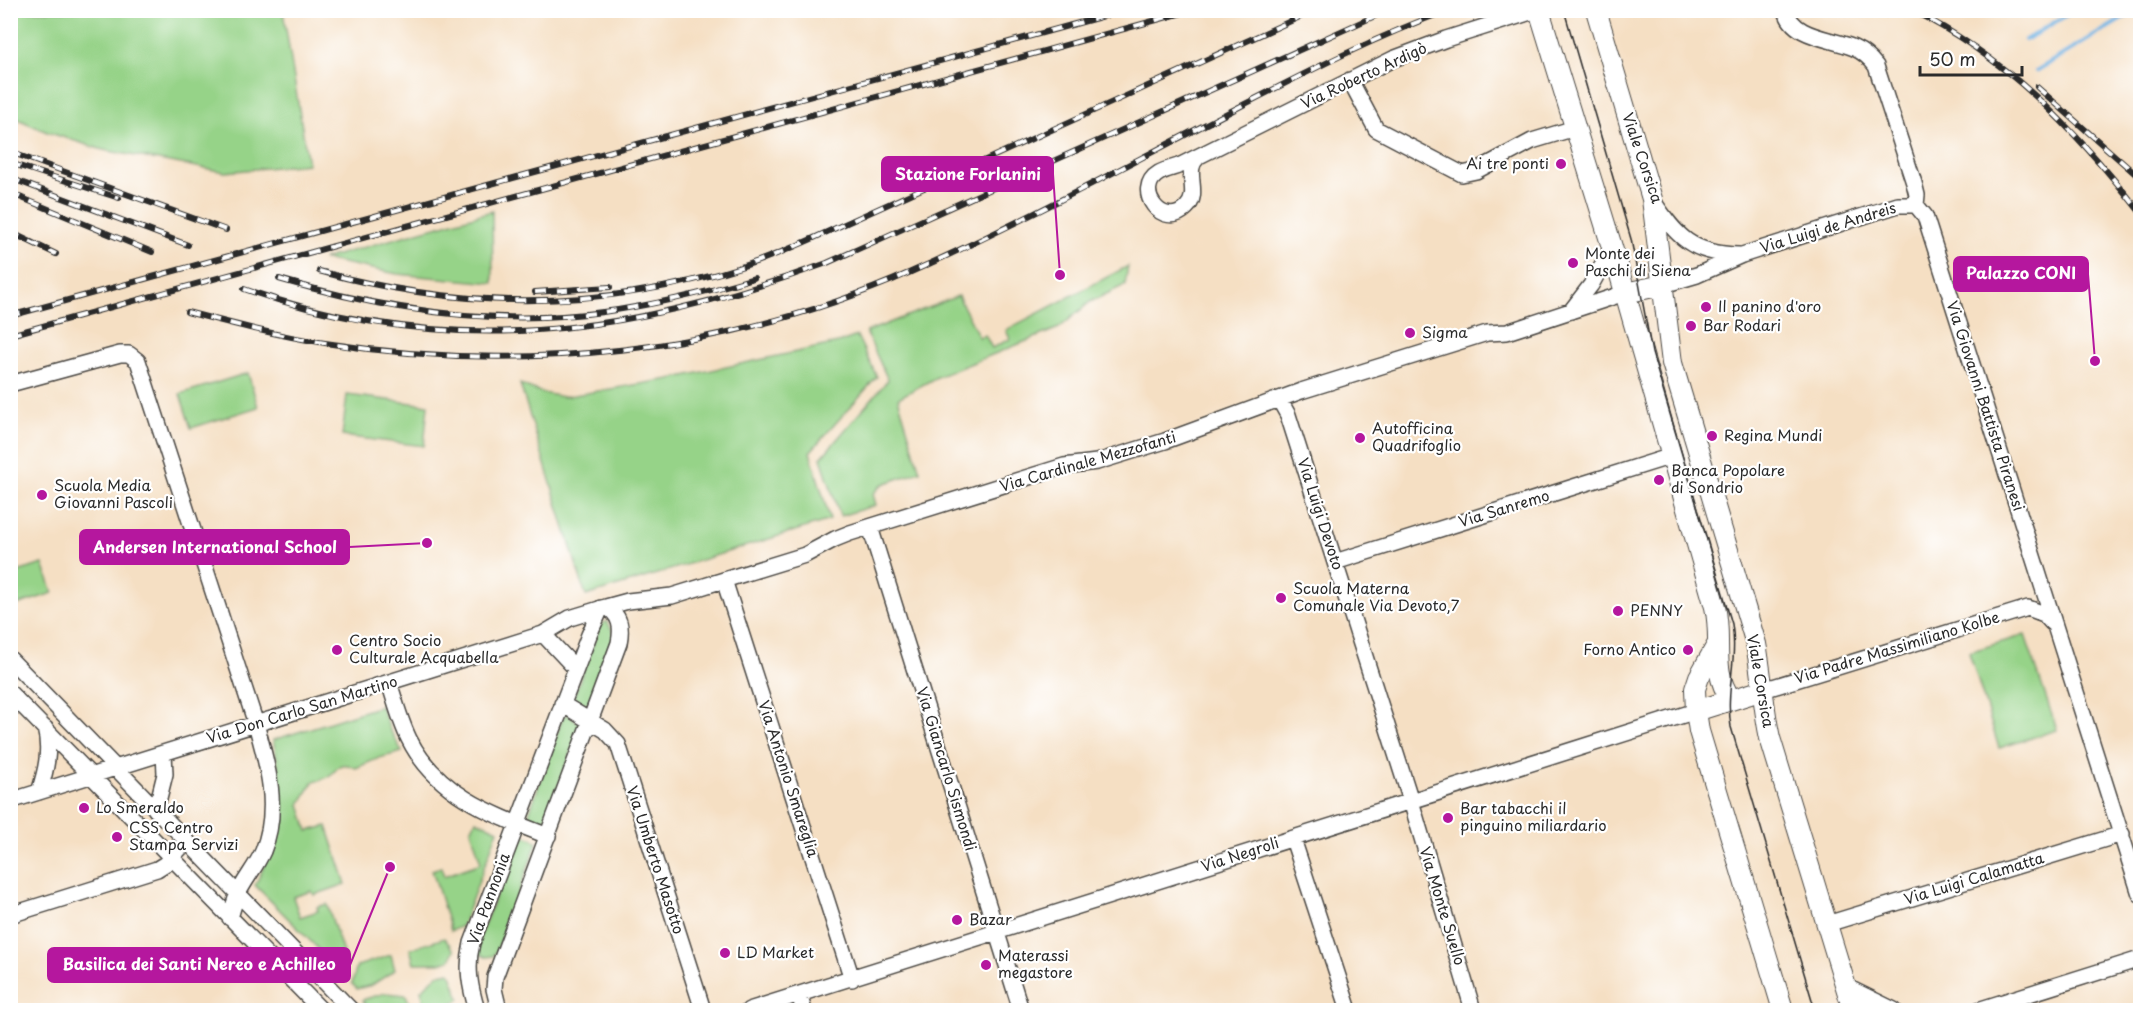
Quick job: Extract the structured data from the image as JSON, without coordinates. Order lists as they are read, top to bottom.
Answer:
{
  "streets": {
    "main road": ["Viale Corsica", "Via Padre Massimiliano Kolbe", "Via Negroli"],
    "street": [
      "Via Roberto Ardigò",
      "Via Luigi de Andreis",
      "Via Giovanni Battista Piranesi",
      "Via Cardinale Mezzofanti",
      "Via Sanremo",
      "Via Luigi Devoto",
      "Via Don Carlo San Martino",
      "Via Giancarlo Sismondi",
      "Via Antonio Smareglia",
      "Via Umberto Masotto",
      "Via Luigi Calamatta",
      "Via Pannonia",
      "Via Monte Suello"
    ]
  },
  "crossings": [
    ["Viale Corsica", "Via Luigi de Andreis"],
    ["Viale Corsica", "Via Cardinale Mezzofanti"],
    ["Viale Corsica", "Via Sanremo"],
    ["Viale Corsica", "Via Padre Massimiliano Kolbe"],
    ["Viale Corsica", "Via Negroli"],
    ["Viale Corsica", "Via Luigi Calamatta"],
    ["Via Luigi de Andreis", "Via Giovanni Battista Piranesi"],
    ["Via Giovanni Battista Piranesi", "Via Luigi Calamatta"],
    ["Via Cardinale Mezzofanti", "Via Luigi Devoto"],
    ["Via Cardinale Mezzofanti", "Via Don Carlo San Martino"],
    ["Via Cardinale Mezzofanti", "Via Giancarlo Sismondi"],
    ["Via Cardinale Mezzofanti", "Via Antonio Smareglia"],
    ["Via Cardinale Mezzofanti", "Via Pannonia"],
    ["Via Sanremo", "Via Luigi Devoto"],
    ["Via Luigi Devoto", "Via Negroli"],
    ["Via Luigi Devoto", "Via Monte Suello"],
    ["Via Padre Massimiliano Kolbe", "Via Negroli"],
    ["Via Don Carlo San Martino", "Via Pannonia"],
    ["Via Giancarlo Sismondi", "Via Negroli"],
    ["Via Antonio Smareglia", "Via Negroli"],
    ["Via Negroli", "Via Monte Suello"],
    ["Via Umberto Masotto", "Via Pannonia"]
  ],
  "places": [
    "Ai tre ponti",
    "Monte dei Paschi di Siena",
    "Stazione Forlanini",
    "Il panino d'oro",
    "Bar Rodari",
    "Sigma",
    "Palazzo CONI",
    "Regina Mundi",
    "Autofficina Quadrifoglio",
    "Banca Popolare di Sondrio",
    "Scuola Media Giovanni Pascoli",
    "Andersen International School",
    "Scuola Materna Comunale Via Devoto,7",
    "PENNY",
    "Centro Socio Culturale Acquabella",
    "Forno Antico",
    "Lo Smeraldo",
    "Bar tabacchi il pinguino miliardario",
    "CSS Centro Stampa Servizi",
    "Basilica dei Santi Nereo e Achilleo",
    "Bazar",
    "LD Market",
    "Materassi megastore"
  ],
  "scale_bar": "50 m"
}
